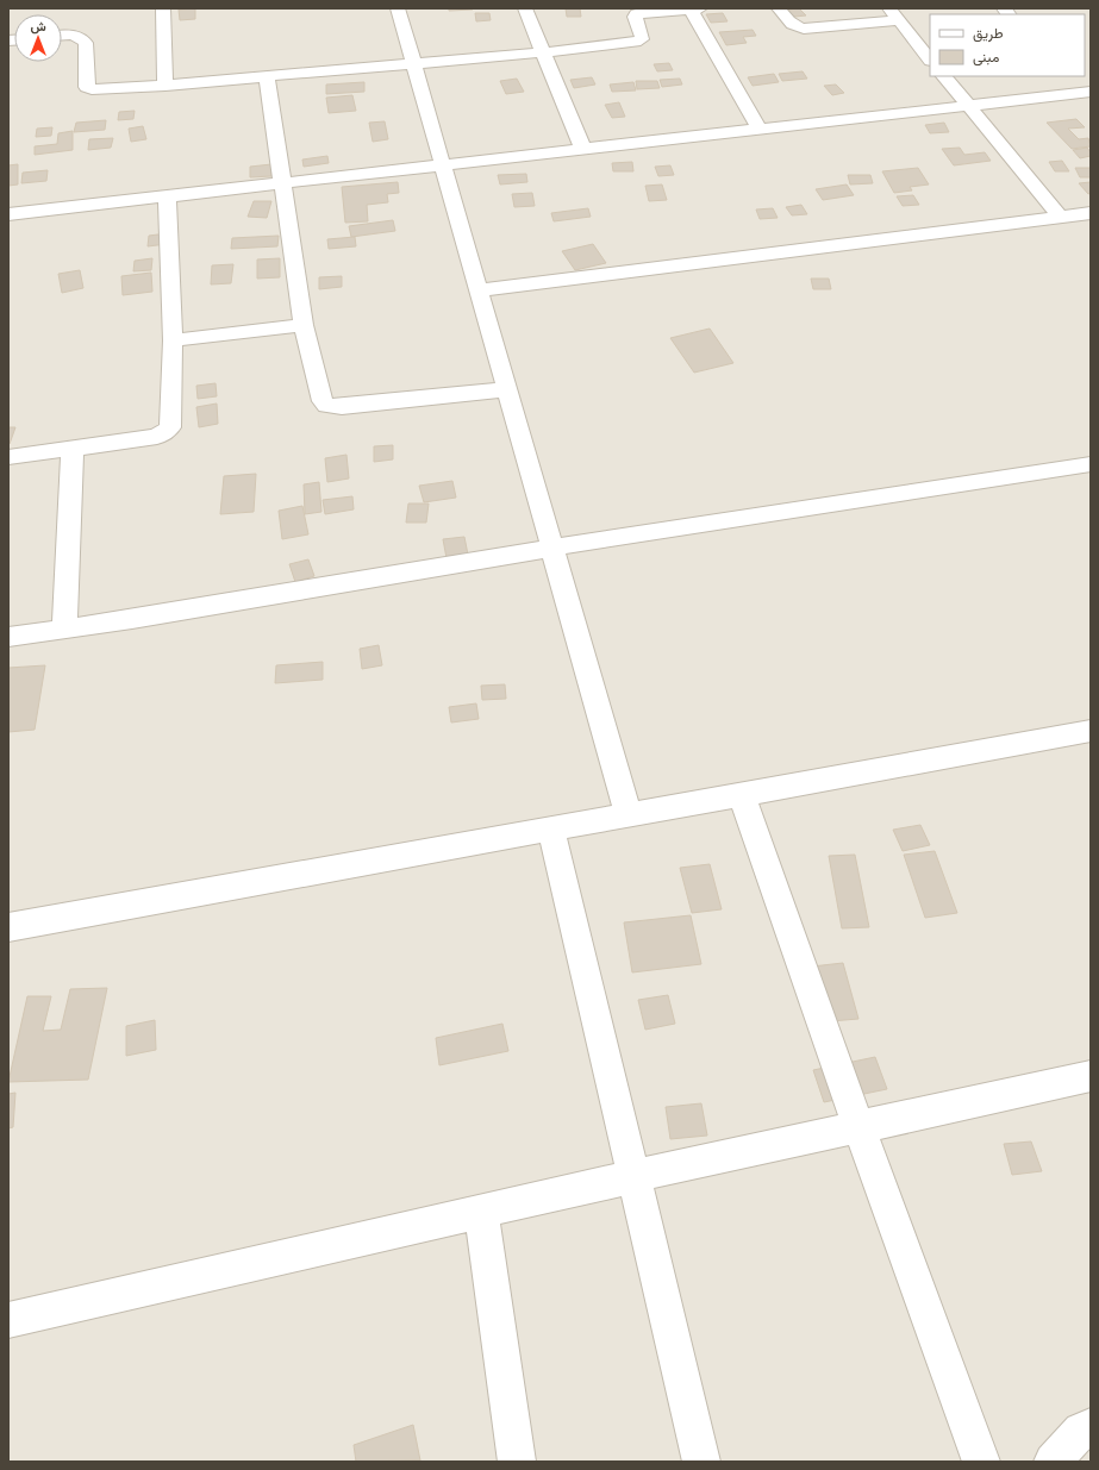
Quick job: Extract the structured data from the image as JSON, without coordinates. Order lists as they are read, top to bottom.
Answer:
{
  "legend": ["طريق", "مبنى"],
  "north": "top"
}
